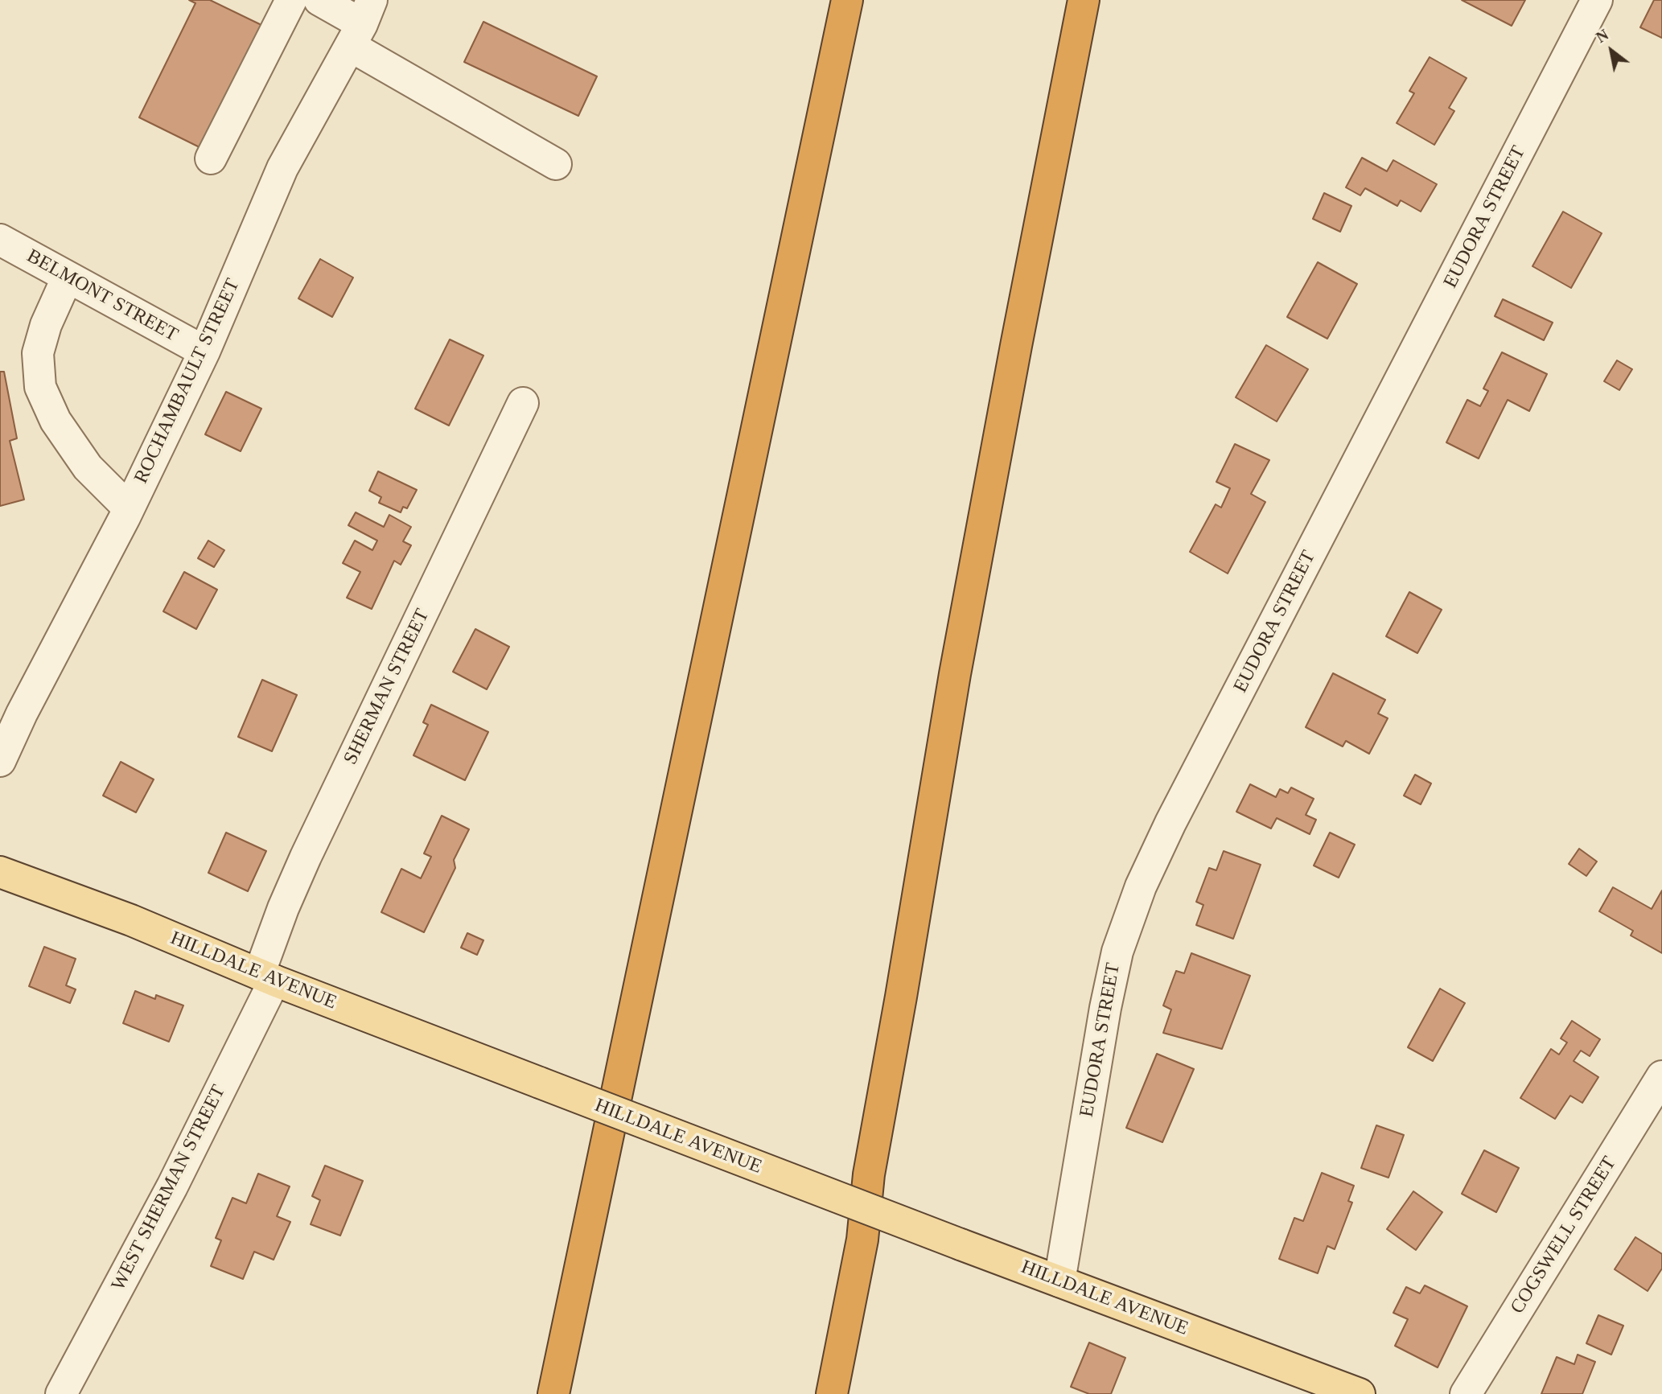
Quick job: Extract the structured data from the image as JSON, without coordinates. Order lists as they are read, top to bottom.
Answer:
{
  "streets": {
    "main road": ["HILLDALE AVENUE"],
    "street": [
      "EUDORA STREET",
      "BELMONT STREET",
      "ROCHAMBAULT STREET",
      "SHERMAN STREET",
      "WEST SHERMAN STREET",
      "COGSWELL STREET"
    ]
  },
  "crossings": [
    ["EUDORA STREET", "HILLDALE AVENUE"],
    ["BELMONT STREET", "ROCHAMBAULT STREET"],
    ["SHERMAN STREET", "HILLDALE AVENUE"],
    ["SHERMAN STREET", "WEST SHERMAN STREET"],
    ["HILLDALE AVENUE", "WEST SHERMAN STREET"]
  ],
  "north": "top left"
}
